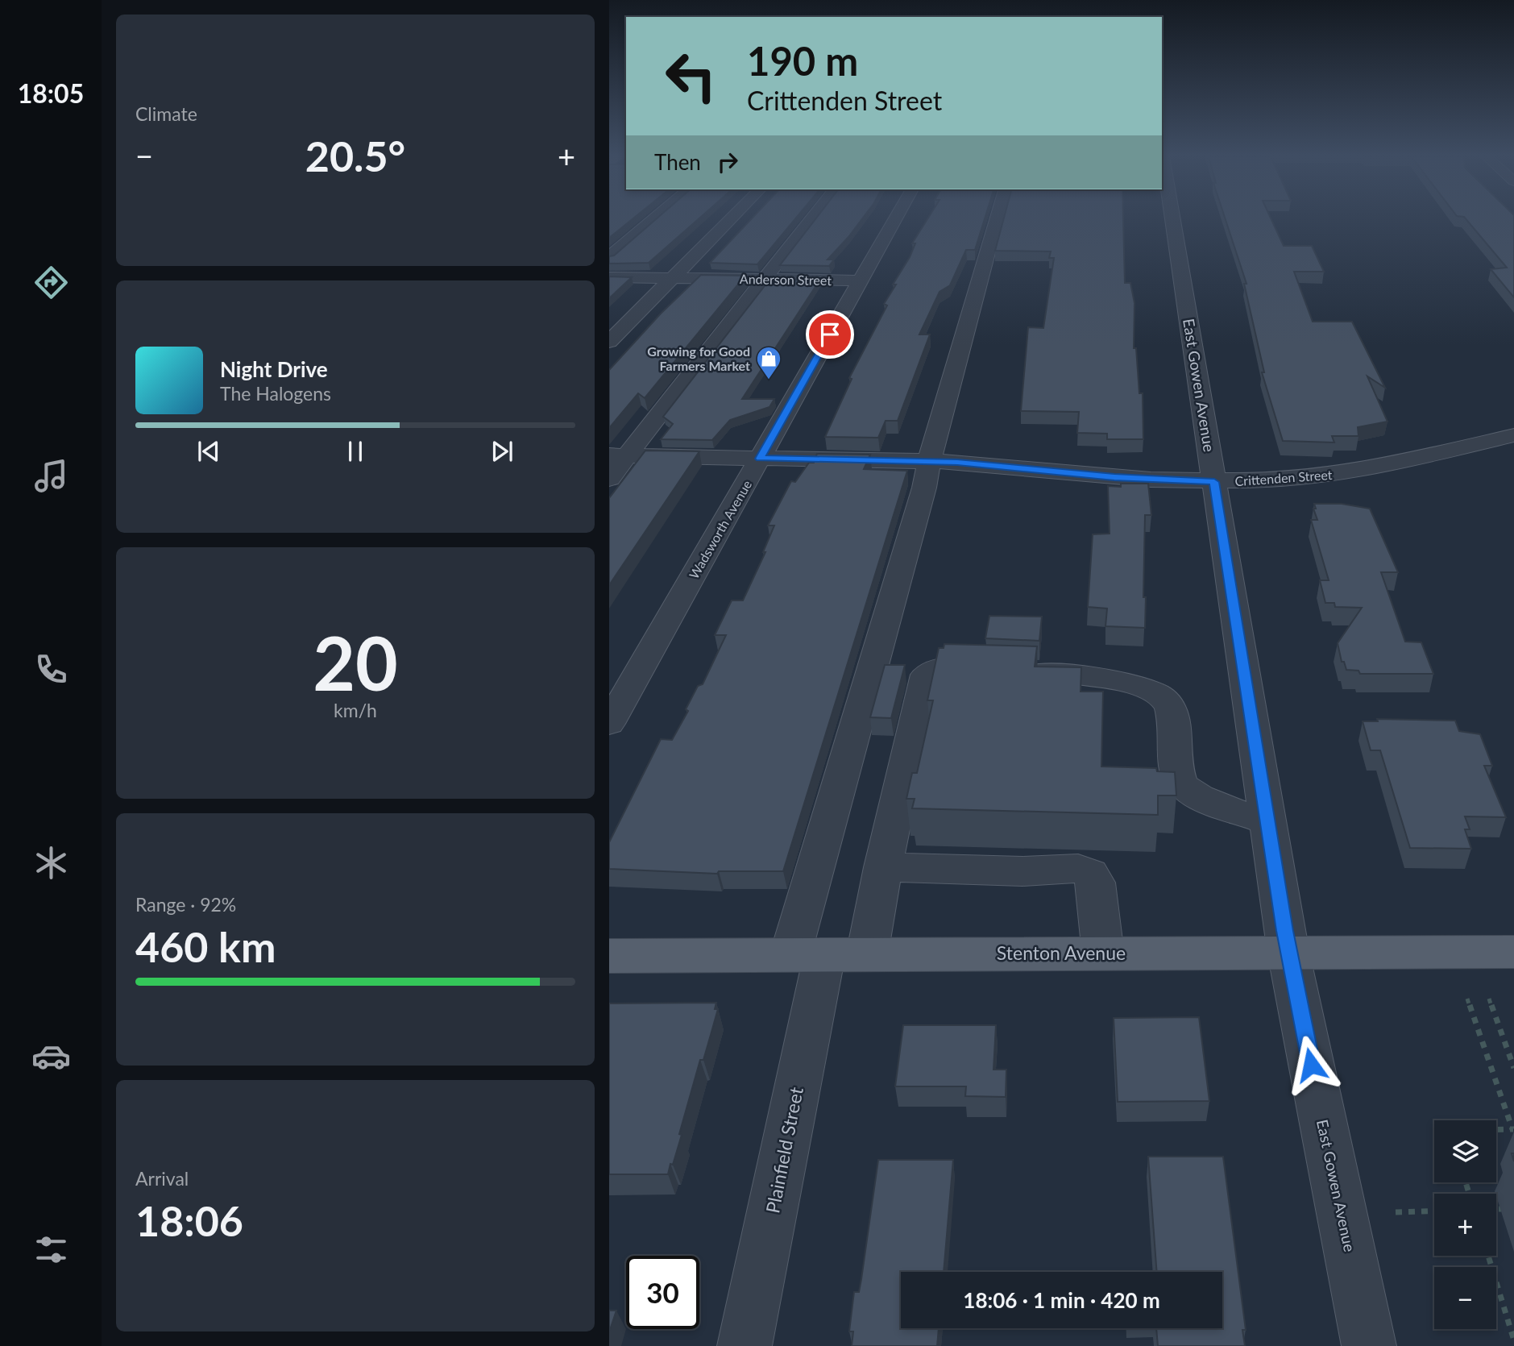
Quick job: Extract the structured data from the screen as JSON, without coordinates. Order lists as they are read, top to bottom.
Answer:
{
  "streets": {
    "main road": ["Stenton Avenue"],
    "street": [
      "Anderson Street",
      "East Gowen Avenue",
      "Crittenden Street",
      "Wadsworth Avenue",
      "Plainfield Street"
    ]
  },
  "crossings": [
    ["Anderson Street", "Wadsworth Avenue"],
    ["East Gowen Avenue", "Crittenden Street"],
    ["East Gowen Avenue", "Stenton Avenue"],
    ["Crittenden Street", "Wadsworth Avenue"],
    ["Stenton Avenue", "Plainfield Street"]
  ],
  "places": {
    "shop": ["Growing for Good Farmers Market"]
  },
  "page": {
    "tabs": "18:05",
    "tile": [
      "Climate",
      ["20", "km/h"],
      ["Range · 92%", "460 km"],
      ["Arrival", "18:06"]
    ],
    "turn": ["190 m", "Crittenden Street"],
    "heat": ["−", "20.5°", "+"],
    "then": "Then",
    "song": ["Night Drive", "The Halogens"],
    "map_buttons": ["+", "−"],
    "limit": "30",
    "trip": "18:06 · 1 min · 420 m"
  }
}
